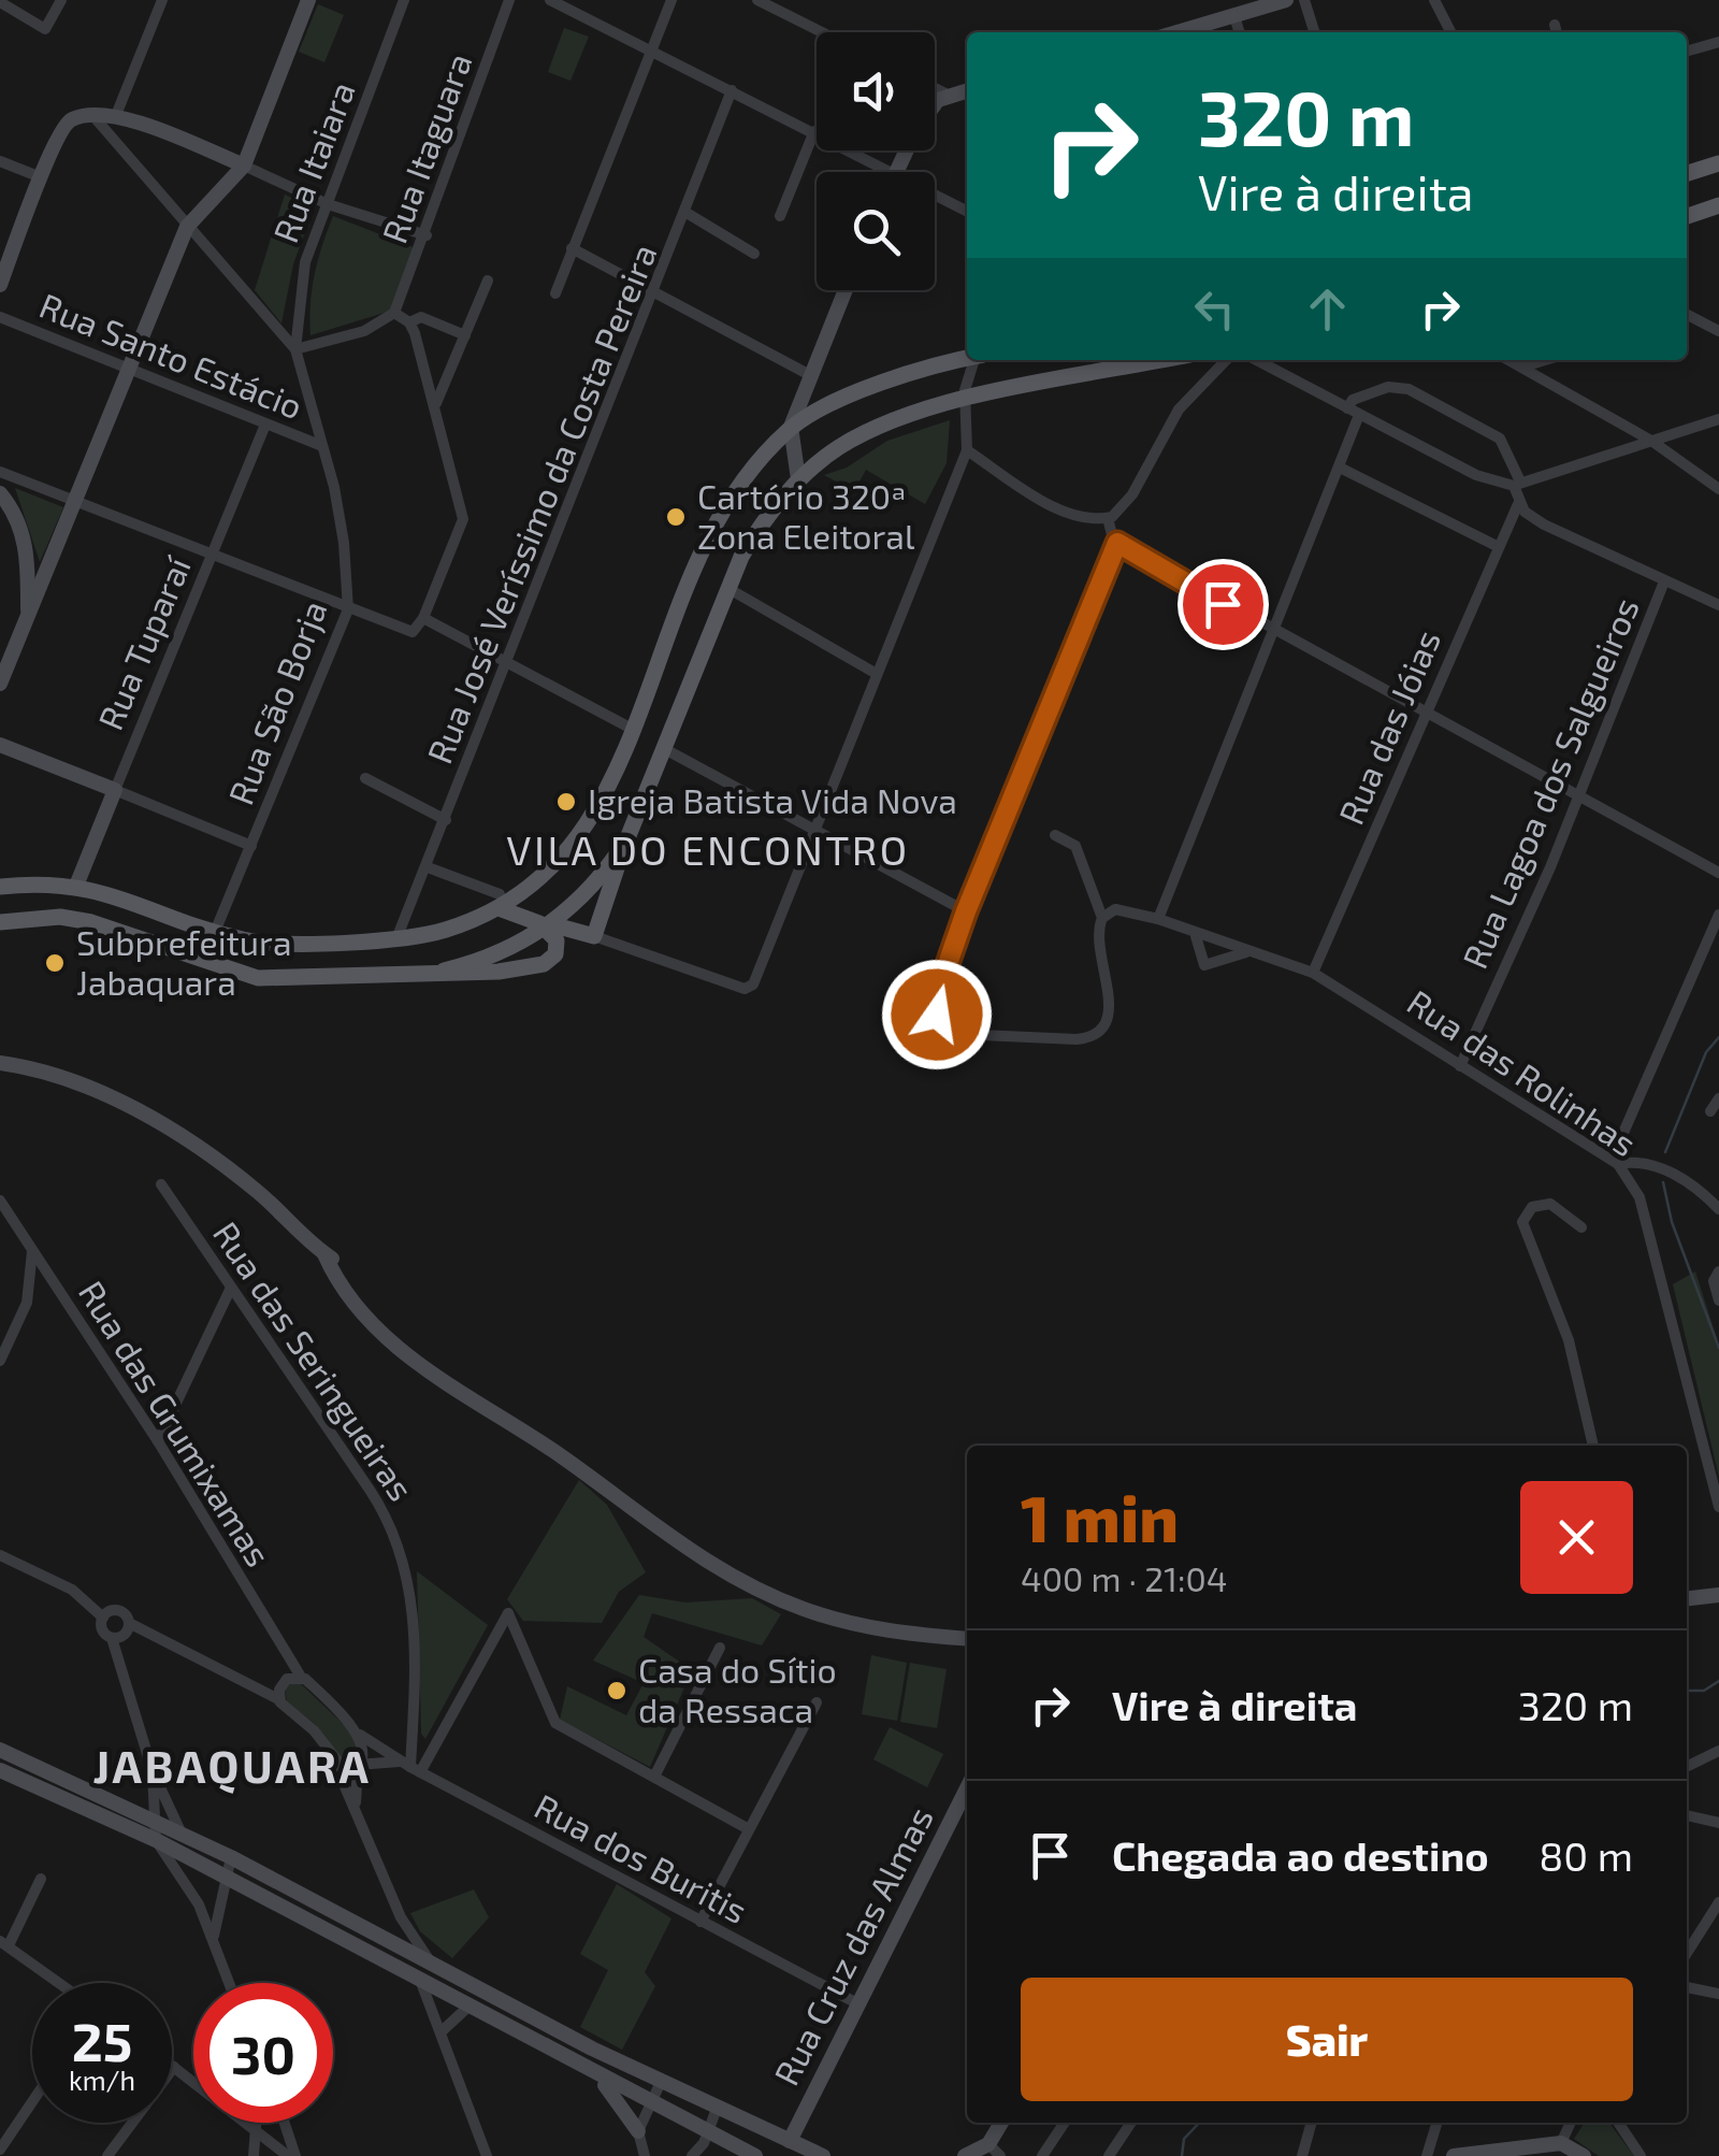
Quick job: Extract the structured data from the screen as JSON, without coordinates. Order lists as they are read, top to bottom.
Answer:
{
  "streets": {
    "street": [
      "Rua Itaguara",
      "Rua Itaiara",
      "Rua Santo Estácio",
      "Rua José Veríssimo da Costa Pereira",
      "Rua Tuparaí",
      "Rua São Borja",
      "Rua das Jóias",
      "Rua Lagoa dos Salgueiros",
      "Rua das Rolinhas",
      "Rua das Seringueiras",
      "Rua das Grumixamas",
      "Rua dos Buritis",
      "Rua Cruz das Almas"
    ]
  },
  "crossings": [
    ["Rua Itaiara", "Rua São Borja"],
    ["Rua Santo Estácio", "Rua Tuparaí"],
    ["Rua Santo Estácio", "Rua São Borja"],
    ["Rua das Jóias", "Rua das Rolinhas"],
    ["Rua Lagoa dos Salgueiros", "Rua das Rolinhas"],
    ["Rua das Seringueiras", "Rua dos Buritis"],
    ["Rua das Grumixamas", "Rua dos Buritis"],
    ["Rua dos Buritis", "Rua Cruz das Almas"]
  ],
  "districts": ["VILA DO ENCONTRO", "JABAQUARA"],
  "places": [
    "Cartório 320ª Zona Eleitoral",
    "Igreja Batista Vida Nova",
    "Subprefeitura Jabaquara",
    "Casa do Sítio da Ressaca"
  ],
  "page": {
    "turn": ["320 m", "Vire à direita"],
    "heading": ["1 min", "400 m · 21:04"],
    "list": [
      {
        "name": "Vire à direita",
        "value": "320 m"
      },
      {
        "name": "Chegada ao destino",
        "value": "80 m"
      }
    ],
    "buttons": "Sair",
    "speed": "25 km/h",
    "limit": "30"
  }
}
